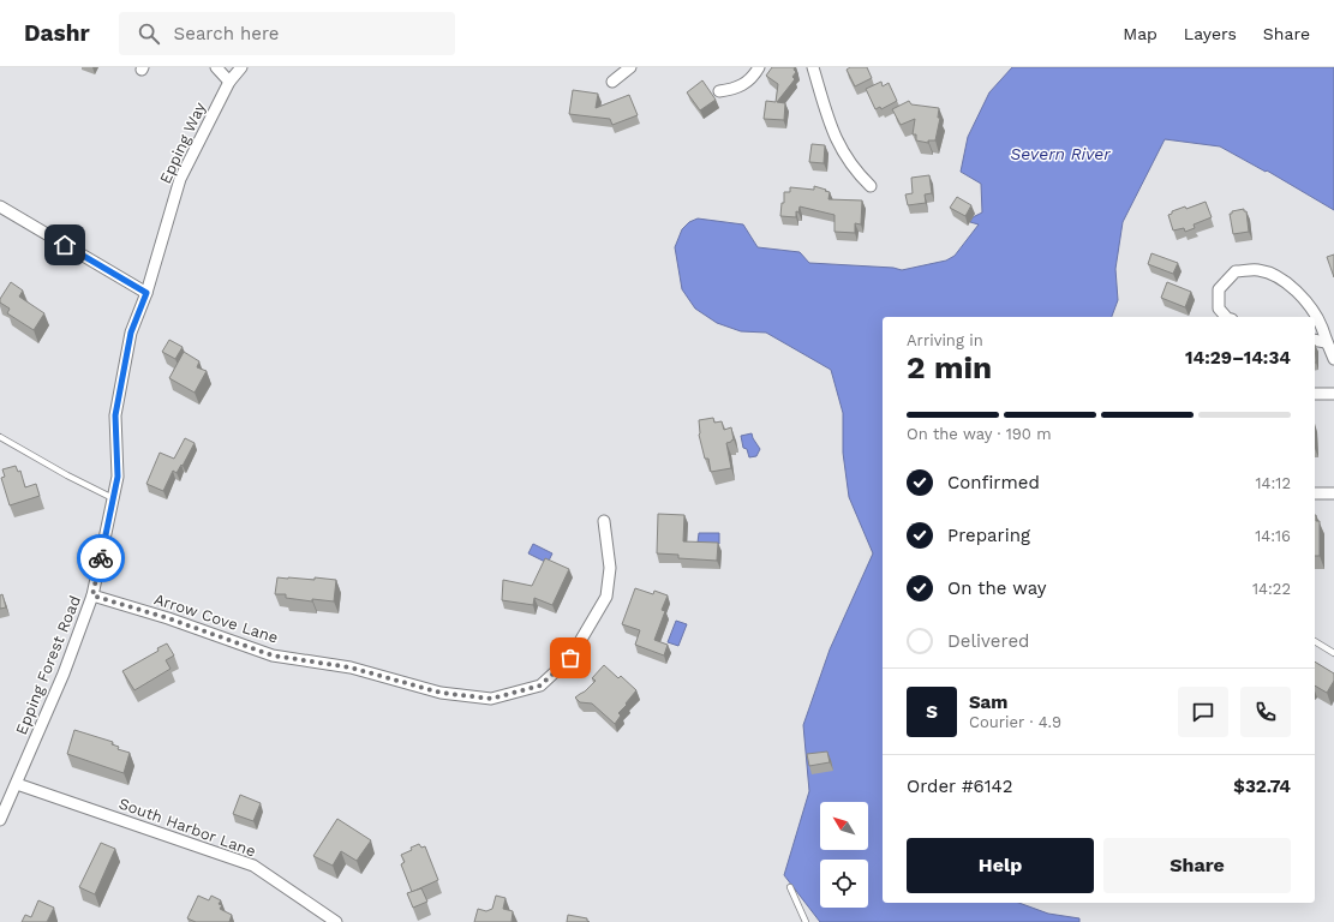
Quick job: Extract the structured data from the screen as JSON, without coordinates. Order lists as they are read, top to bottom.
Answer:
{
  "streets": {
    "street": [
      "Epping Way",
      "Arrow Cove Lane",
      "Epping Forest Road",
      "South Harbor Lane"
    ]
  },
  "crossings": [
    ["Epping Way", "Epping Forest Road"],
    ["Arrow Cove Lane", "Epping Forest Road"],
    ["Epping Forest Road", "South Harbor Lane"]
  ],
  "water": ["Severn River"],
  "north": "top left",
  "page": {
    "header": "Dashr",
    "search": "Search here",
    "nav": ["Map", "Layers", "Share"],
    "heading": ["2 min", "Arriving in", "14:29–14:34"],
    "panel": [
      "Sam",
      "Courier · 4.9",
      "Order #6142",
      "$32.74"
    ],
    "bar": "On the way · 190 m",
    "list": [
      ["Confirmed", "14:12"],
      ["Preparing", "14:16"],
      ["On the way", "14:22"],
      "Delivered"
    ],
    "round": "S",
    "buttons": ["Help", "Share"]
  }
}
